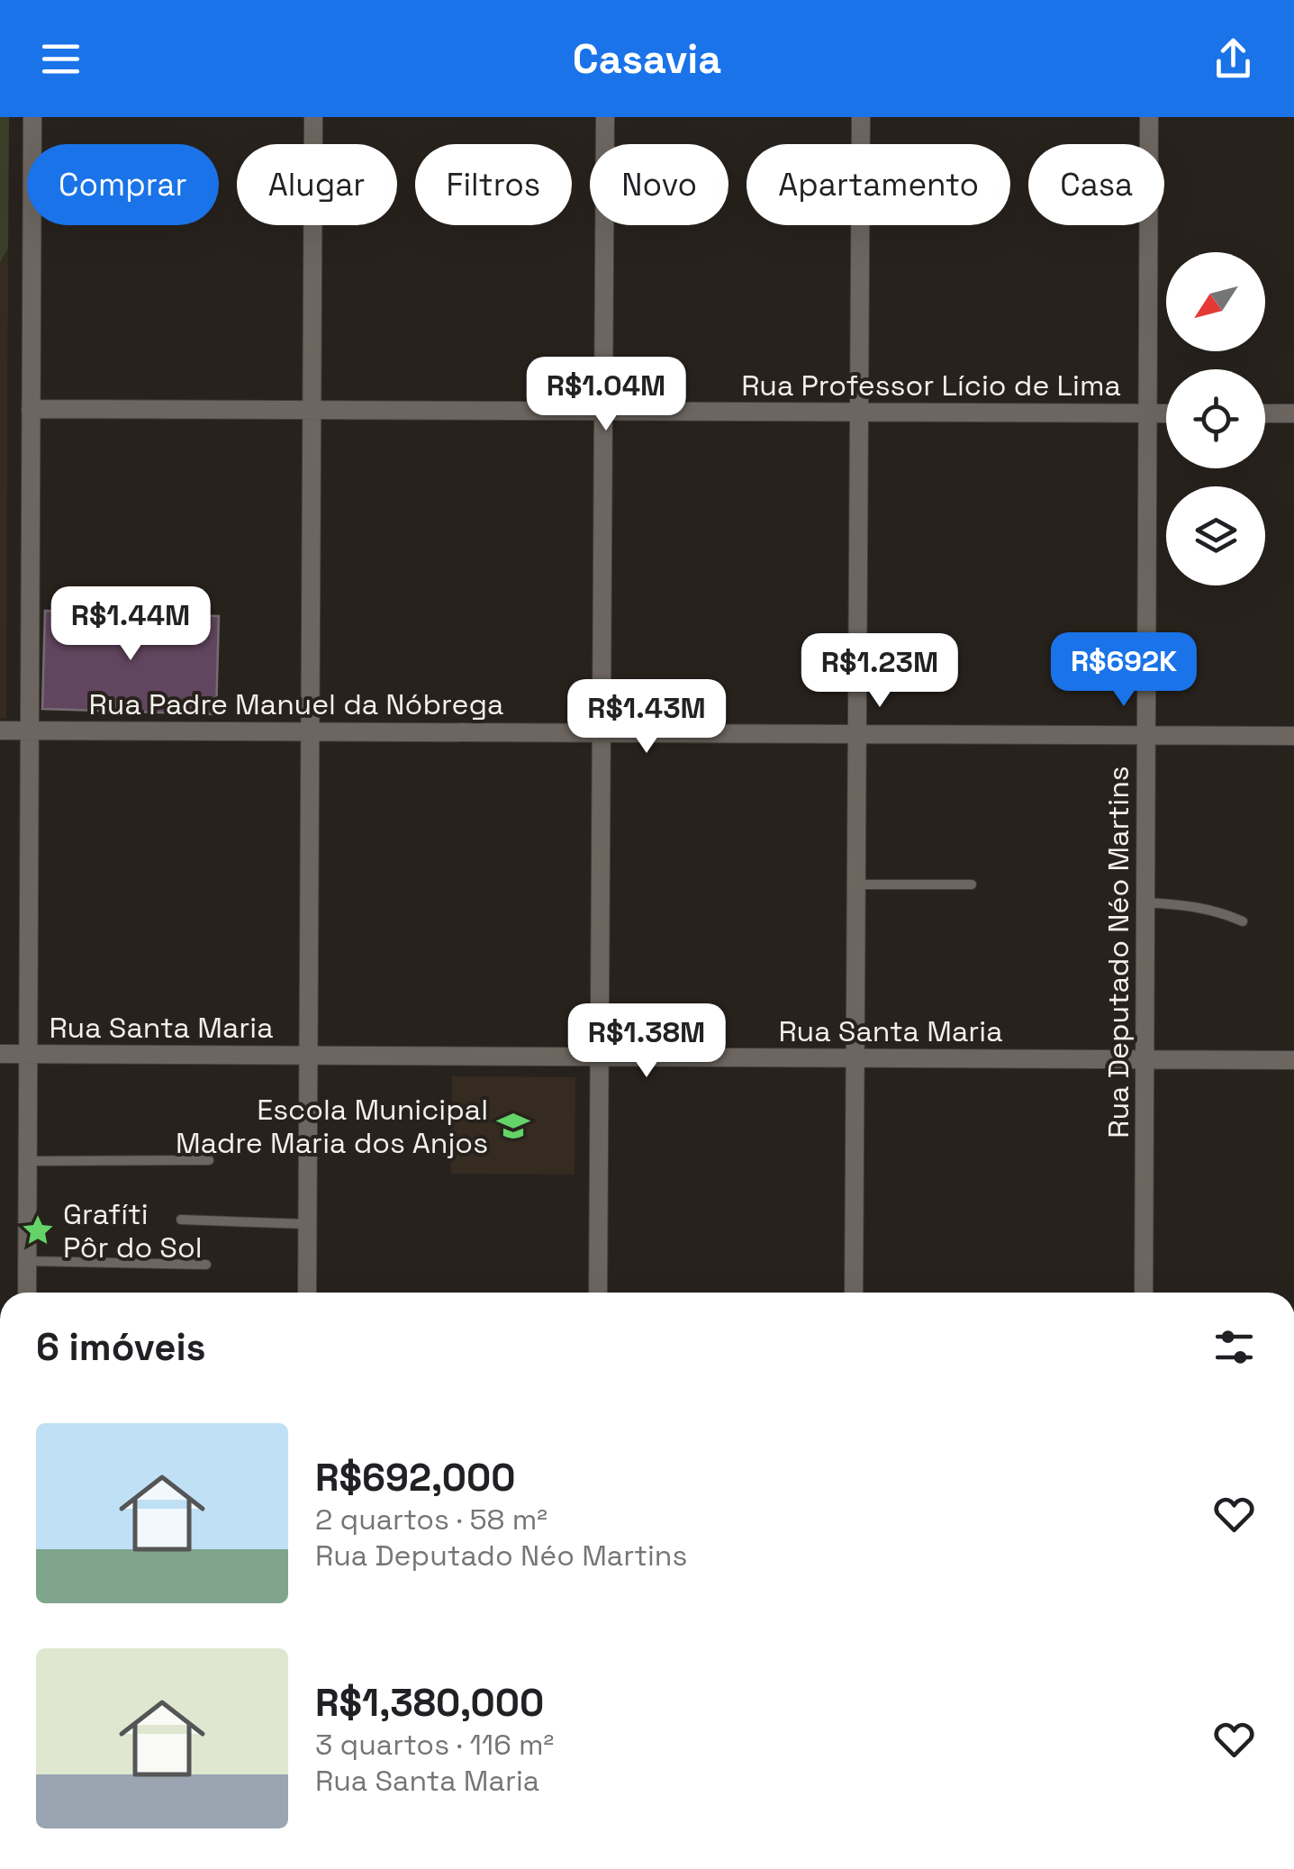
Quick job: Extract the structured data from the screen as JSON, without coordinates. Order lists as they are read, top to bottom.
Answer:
{
  "streets": {
    "street": [
      "Rua Professor Lício de Lima",
      "Rua Padre Manuel da Nóbrega",
      "Rua Deputado Néo Martins",
      "Rua Santa Maria"
    ]
  },
  "crossings": [
    ["Rua Professor Lício de Lima", "Rua Deputado Néo Martins"],
    ["Rua Padre Manuel da Nóbrega", "Rua Deputado Néo Martins"],
    ["Rua Deputado Néo Martins", "Rua Santa Maria"]
  ],
  "places": {
    "school or university": ["Escola Municipal Madre Maria dos Anjos"],
    "place": ["Grafíti Pôr do Sol"]
  },
  "north": "bottom left",
  "page": {
    "header": "Casavia",
    "chip": [
      "Comprar",
      "Alugar",
      "Filtros",
      "Novo",
      "Apartamento",
      "Casa"
    ],
    "price": [
      "R$1.04M",
      "R$1.44M",
      "R$692K",
      "R$1.23M",
      "R$1.43M",
      "R$1.38M"
    ],
    "heading": "6 imóveis",
    "list": [
      {
        "name": "R$692,000",
        "note": "2 quartos · 58 m² · Rua Deputado Néo Martins"
      },
      {
        "name": "R$1,380,000",
        "note": "3 quartos · 116 m² · Rua Santa Maria"
      }
    ]
  }
}
